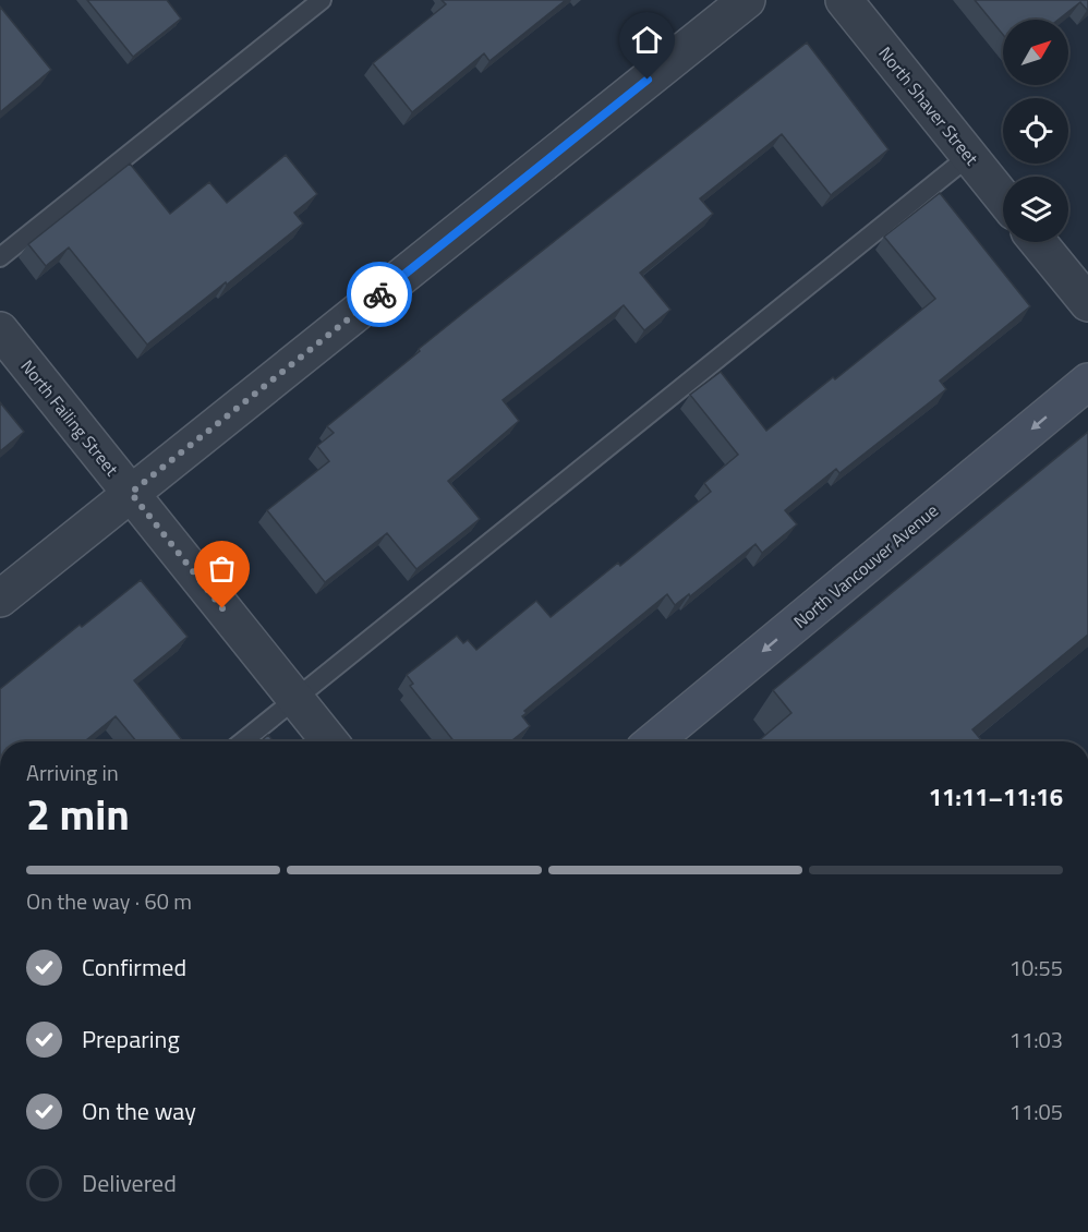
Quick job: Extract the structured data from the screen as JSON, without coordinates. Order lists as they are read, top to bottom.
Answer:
{
  "streets": {
    "main road": ["North Vancouver Avenue"],
    "street": ["North Shaver Street", "North Failing Street"]
  },
  "one_way": ["North Vancouver Avenue"],
  "north": "top right",
  "page": {
    "heading": ["2 min", "Arriving in", "11:11–11:16"],
    "bar": "On the way · 60 m",
    "list": [
      ["Confirmed", "10:55"],
      ["Preparing", "11:03"],
      ["On the way", "11:05"],
      "Delivered"
    ]
  }
}
